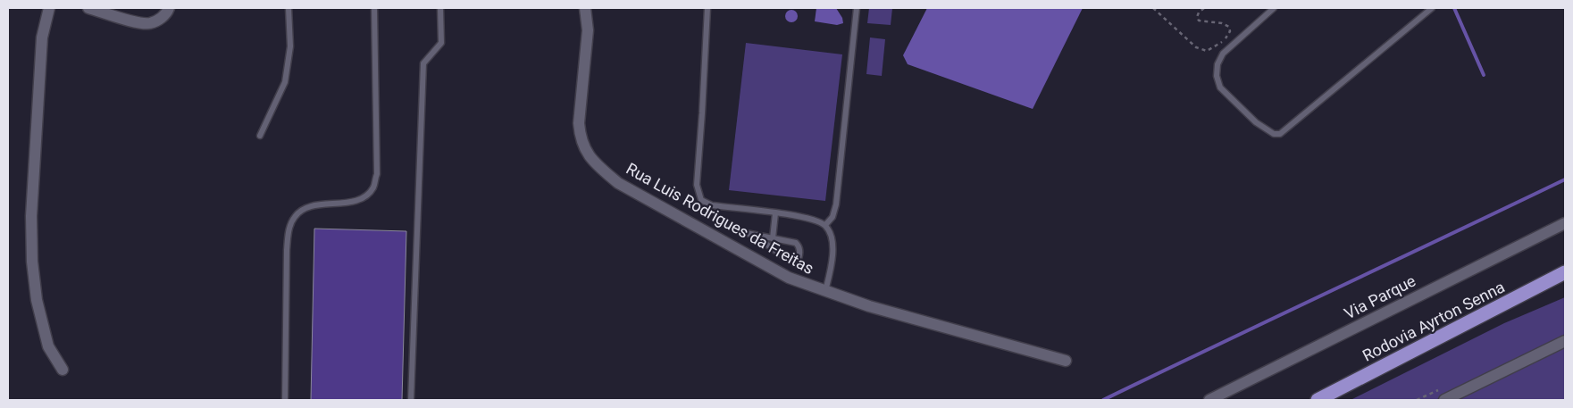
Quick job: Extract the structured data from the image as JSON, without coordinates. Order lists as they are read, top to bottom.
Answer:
{
  "streets": {
    "highway": ["Rodovia Ayrton Senna"],
    "street": ["Rua Luis Rodrigues da Freitas", "Via Parque"]
  }
}
